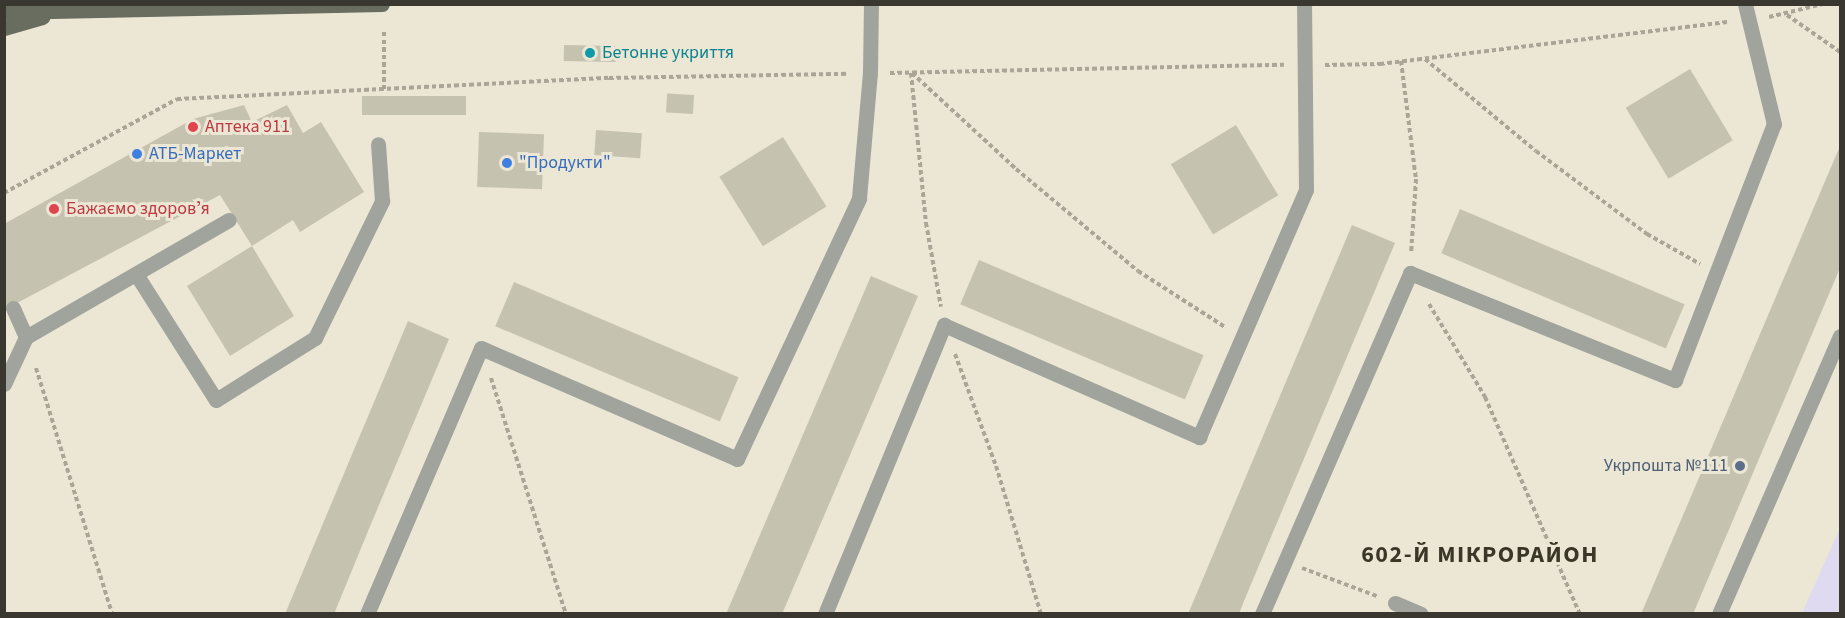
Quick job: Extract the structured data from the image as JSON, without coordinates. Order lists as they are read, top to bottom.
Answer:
{
  "districts": ["602-Й МІКРОРАЙОН"],
  "places": [
    "Бетонне укриття",
    "Аптека 911",
    "АТБ-Маркет",
    "\"Продукти\"",
    "Бажаємо здоровʼя",
    "Укрпошта №111"
  ]
}
